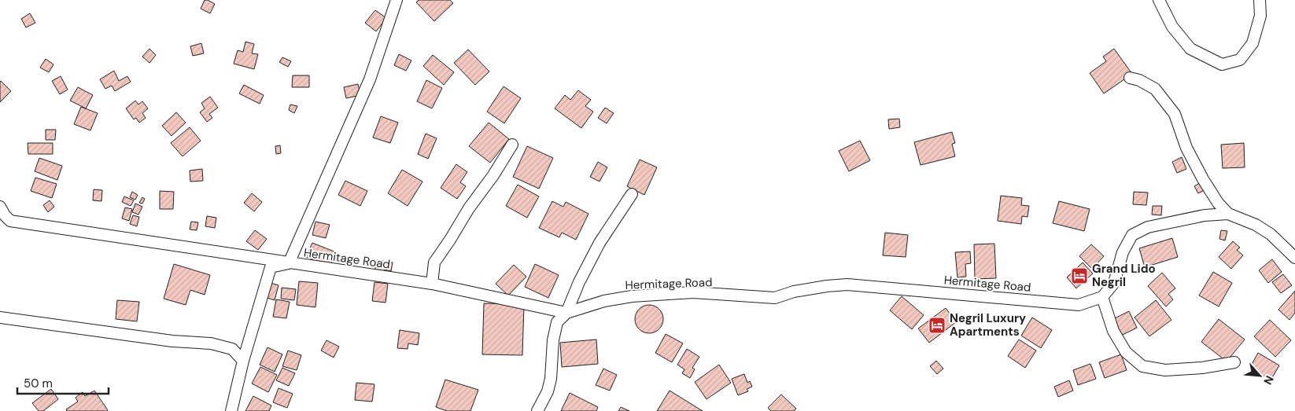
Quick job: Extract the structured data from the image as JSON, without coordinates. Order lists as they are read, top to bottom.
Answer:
{
  "streets": {
    "street": ["Hermitage Road"]
  },
  "places": {
    "hotel": ["Grand Lido Negril", "Negril Luxury Apartments"]
  },
  "scale_bar": "50 m",
  "north": "bottom right"
}
